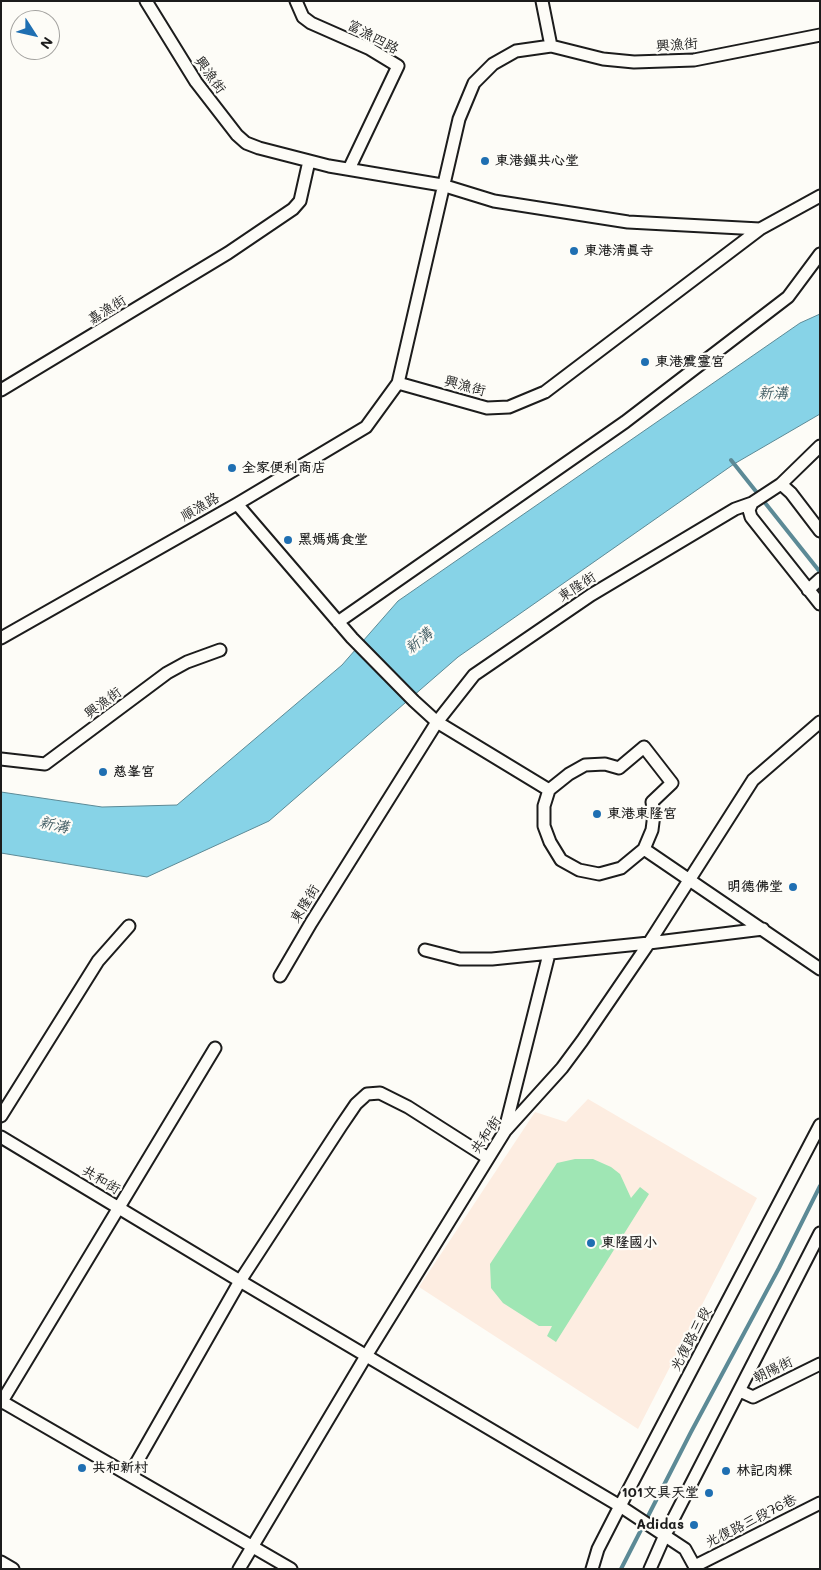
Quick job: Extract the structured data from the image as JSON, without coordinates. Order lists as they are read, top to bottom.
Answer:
{
  "streets": {
    "street": [
      "富漁四路",
      "興漁街",
      "嘉漁街",
      "順漁路",
      "東隆街",
      "共和街",
      "光復路三段",
      "朝陽街",
      "光復路三段76巷"
    ]
  },
  "crossings": [
    ["富漁四路", "興漁街"],
    ["興漁街", "嘉漁街"],
    ["興漁街", "順漁路"],
    ["共和街", "光復路三段"]
  ],
  "water": ["新溝"],
  "places": [
    "東港鎮共心堂",
    "東港清真寺",
    "東港震霊宮",
    "全家便利商店",
    "黑媽媽食堂",
    "慈峯宮",
    "東港東隆宮",
    "明德佛堂",
    "東隆國小",
    "共和新村",
    "林記肉粿",
    "101文具天堂",
    "Adidas"
  ],
  "north": "bottom right"
}
